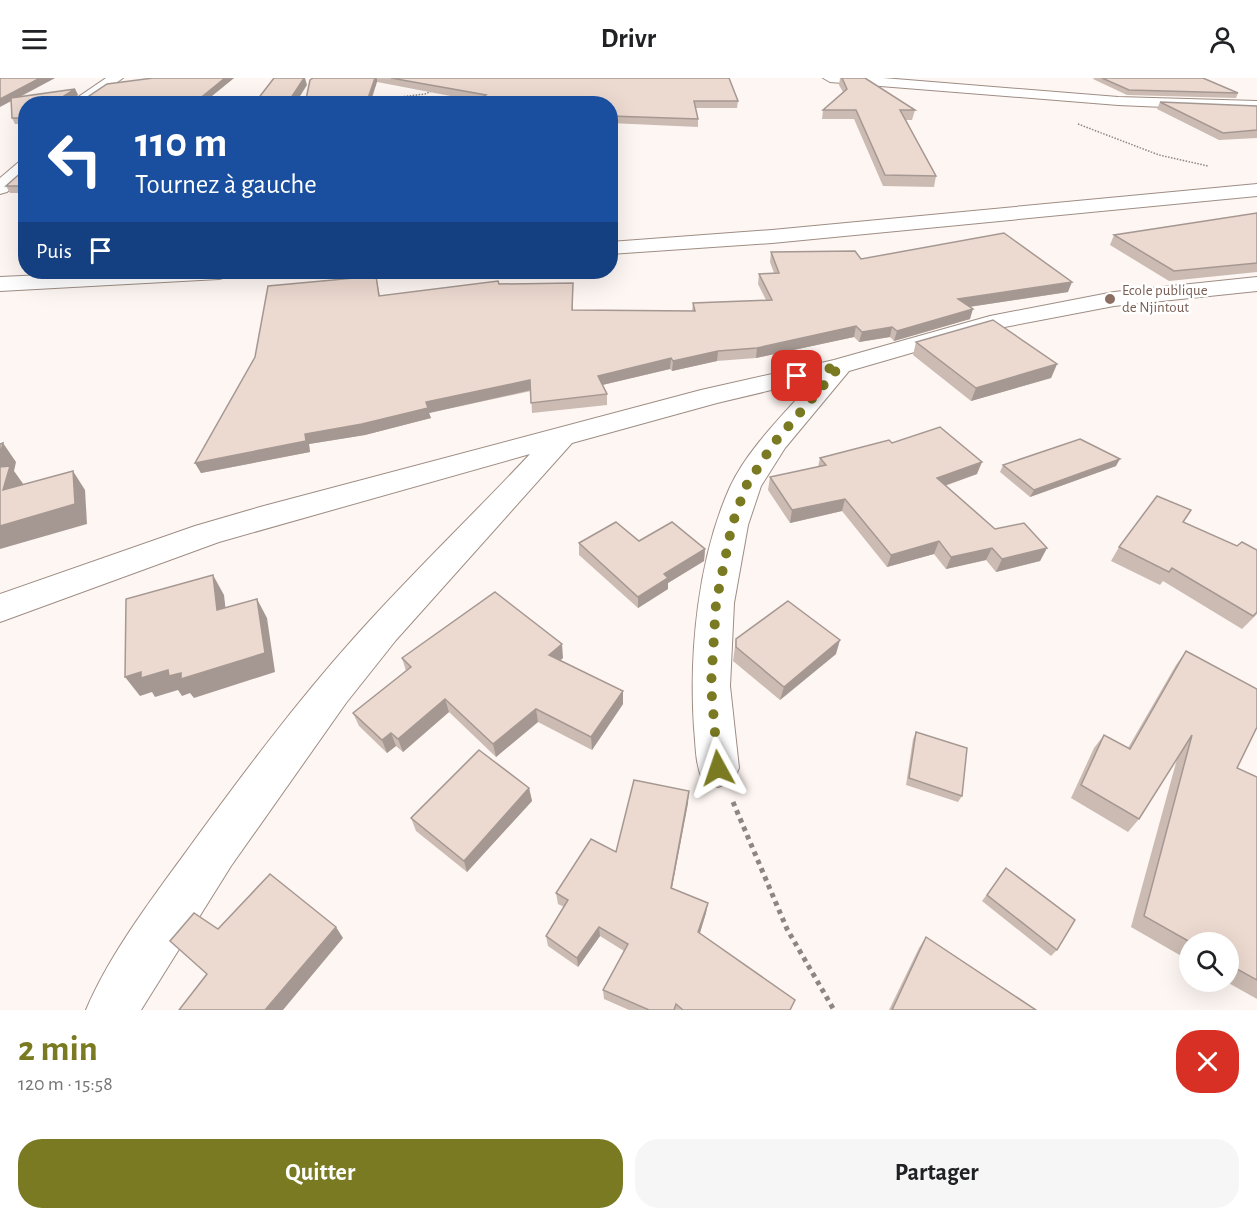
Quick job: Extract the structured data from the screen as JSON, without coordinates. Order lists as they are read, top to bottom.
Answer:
{
  "places": ["Ecole publique de Njintout"],
  "page": {
    "header": "Drivr",
    "turn": ["110 m", "Tournez à gauche"],
    "then": "Puis",
    "heading": ["2 min", "120 m · 15:58"],
    "buttons": ["Quitter", "Partager"]
  }
}
